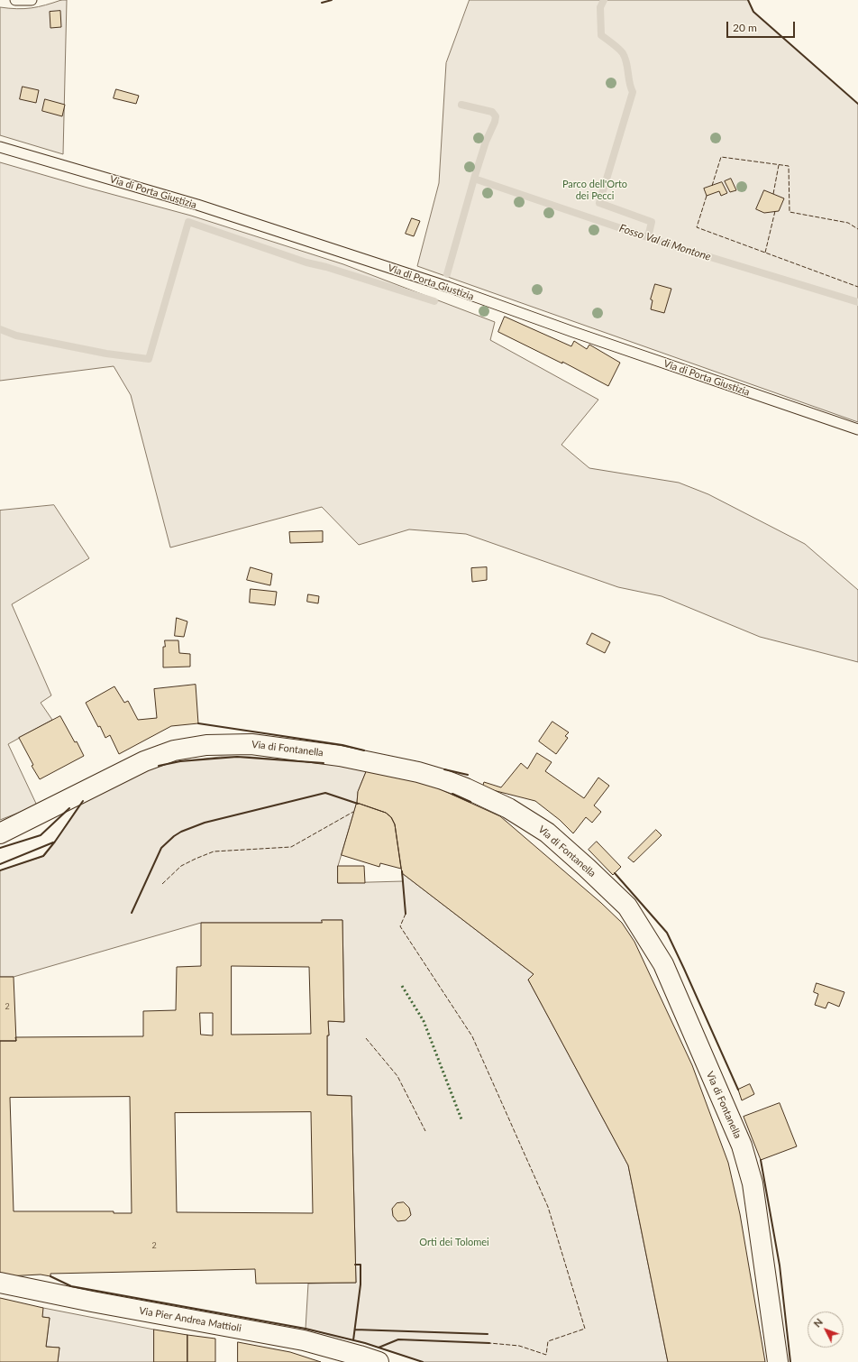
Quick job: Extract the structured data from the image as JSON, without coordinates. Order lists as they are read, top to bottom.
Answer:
{
  "streets": {
    "street": ["Via di Fontanella", "Via Pier Andrea Mattioli"],
    "lane": ["Via di Porta Giustizia"]
  },
  "water": ["Fosso Val di Montone"],
  "parks": ["Parco dell'Orto dei Pecci", "Orti dei Tolomei"],
  "house_numbers": ["2", "2"],
  "scale_bar": "20 m",
  "north": "top left"
}
